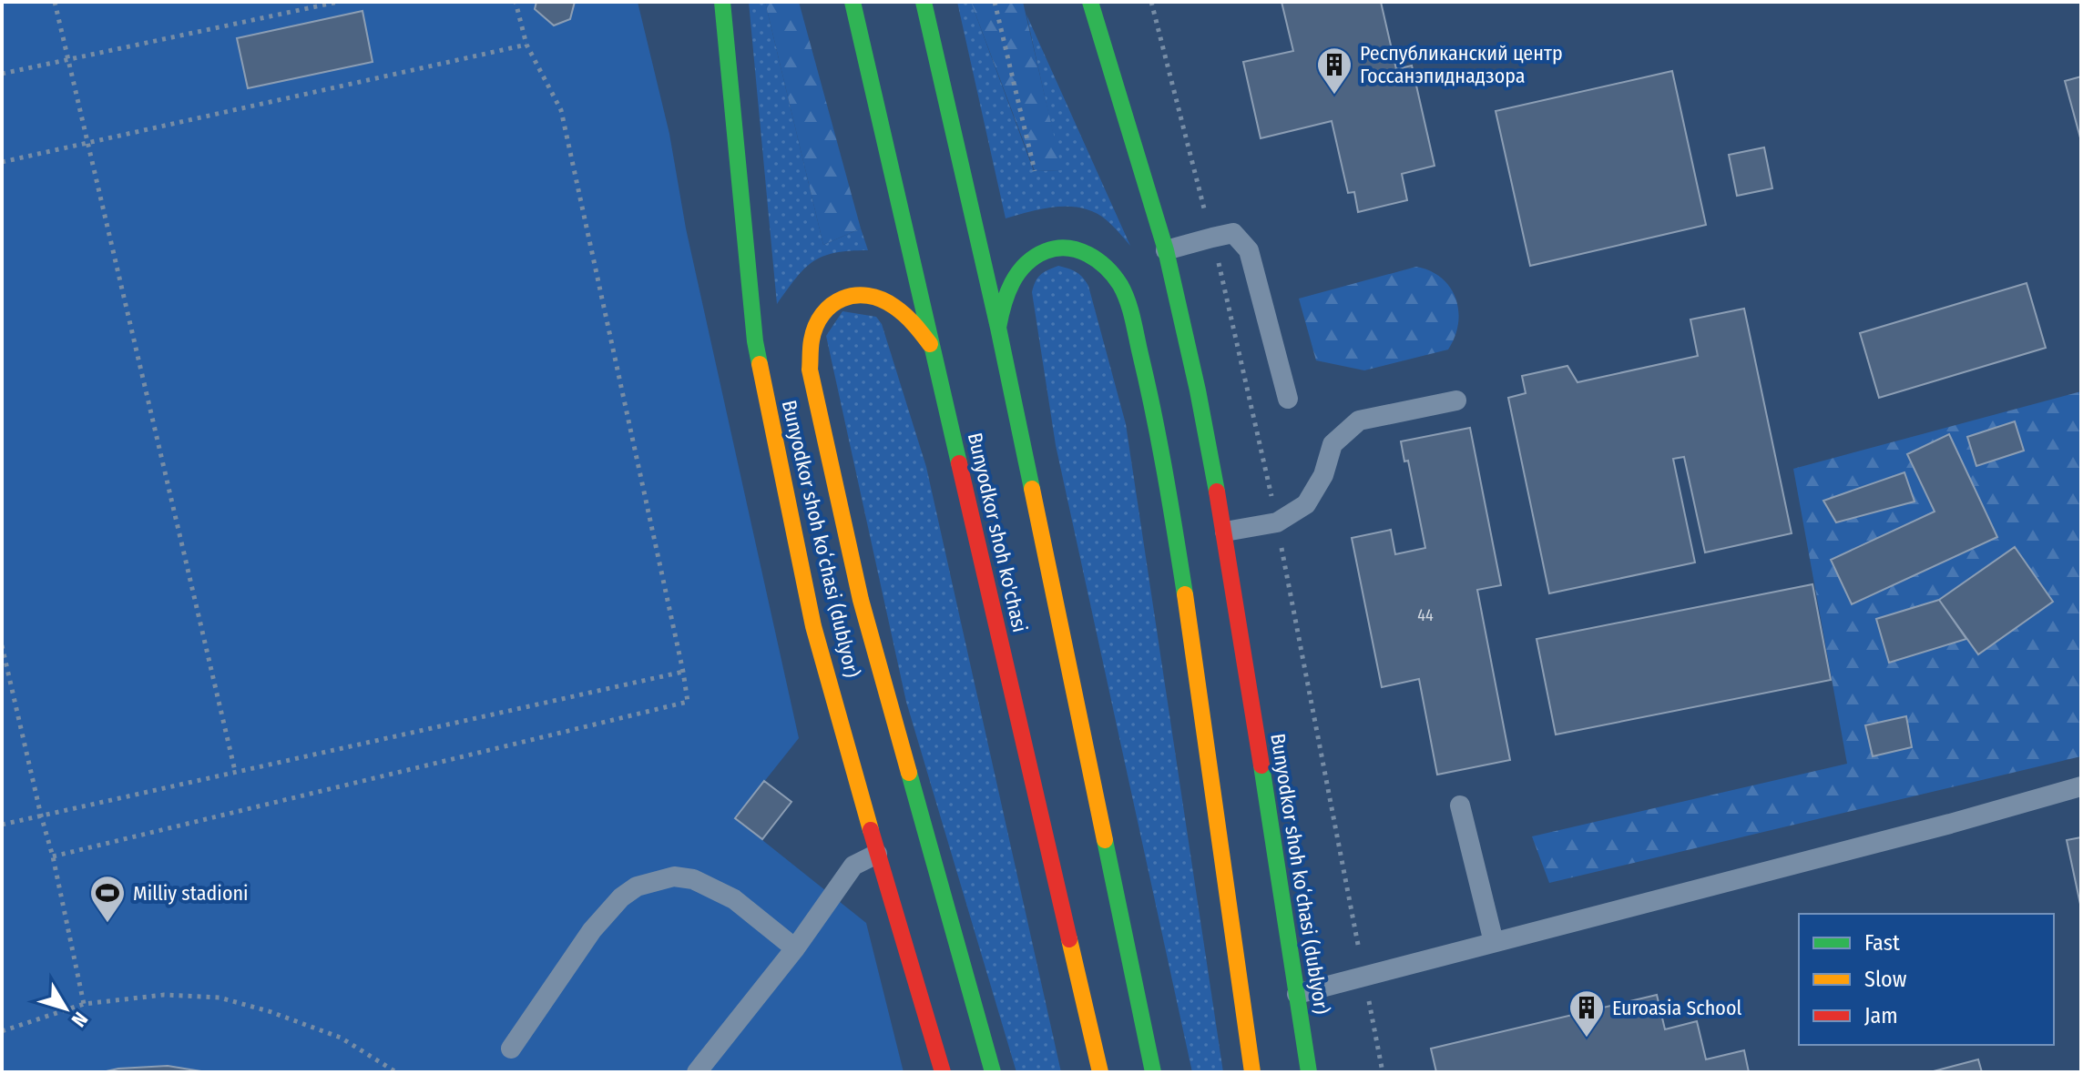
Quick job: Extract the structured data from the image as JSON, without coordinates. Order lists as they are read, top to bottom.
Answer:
{
  "streets": {
    "main road": ["Bunyodkor shoh ko'chasi", "Bunyodkor shoh koʻchasi (dublyor)"]
  },
  "places": {
    "building": ["Республиканский центр Госсанэпиднадзора", "Euroasia School"],
    "sports": ["Milliy stadioni"]
  },
  "house_numbers": ["44"],
  "legend": ["Fast", "Slow", "Jam"],
  "north": "bottom right"
}
